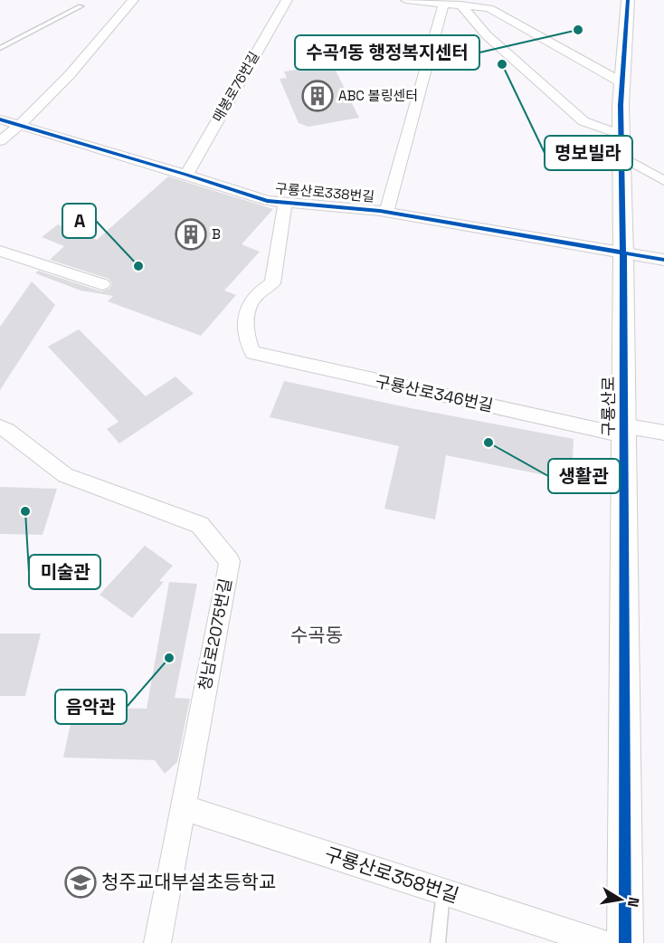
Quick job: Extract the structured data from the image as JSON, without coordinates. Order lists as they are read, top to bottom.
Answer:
{
  "streets": {
    "street": [
      "매봉로76번길",
      "구룡산로338번길",
      "구룡산로346번길",
      "구룡산로",
      "청남로2075번길",
      "구룡산로358번길"
    ]
  },
  "crossings": [
    ["매봉로76번길", "구룡산로338번길"],
    ["구룡산로338번길", "구룡산로346번길"],
    ["구룡산로338번길", "구룡산로"],
    ["구룡산로346번길", "구룡산로"],
    ["청남로2075번길", "구룡산로358번길"]
  ],
  "districts": ["수곡동"],
  "places": {
    "other": [
      "수곡1동 행정복지센터",
      "명보빌라",
      "A",
      "생활관",
      "미술관",
      "음악관"
    ],
    "building": ["ABC 볼링센터", "B"],
    "school or university": ["청주교대부설초등학교"]
  },
  "north": "right"
}
